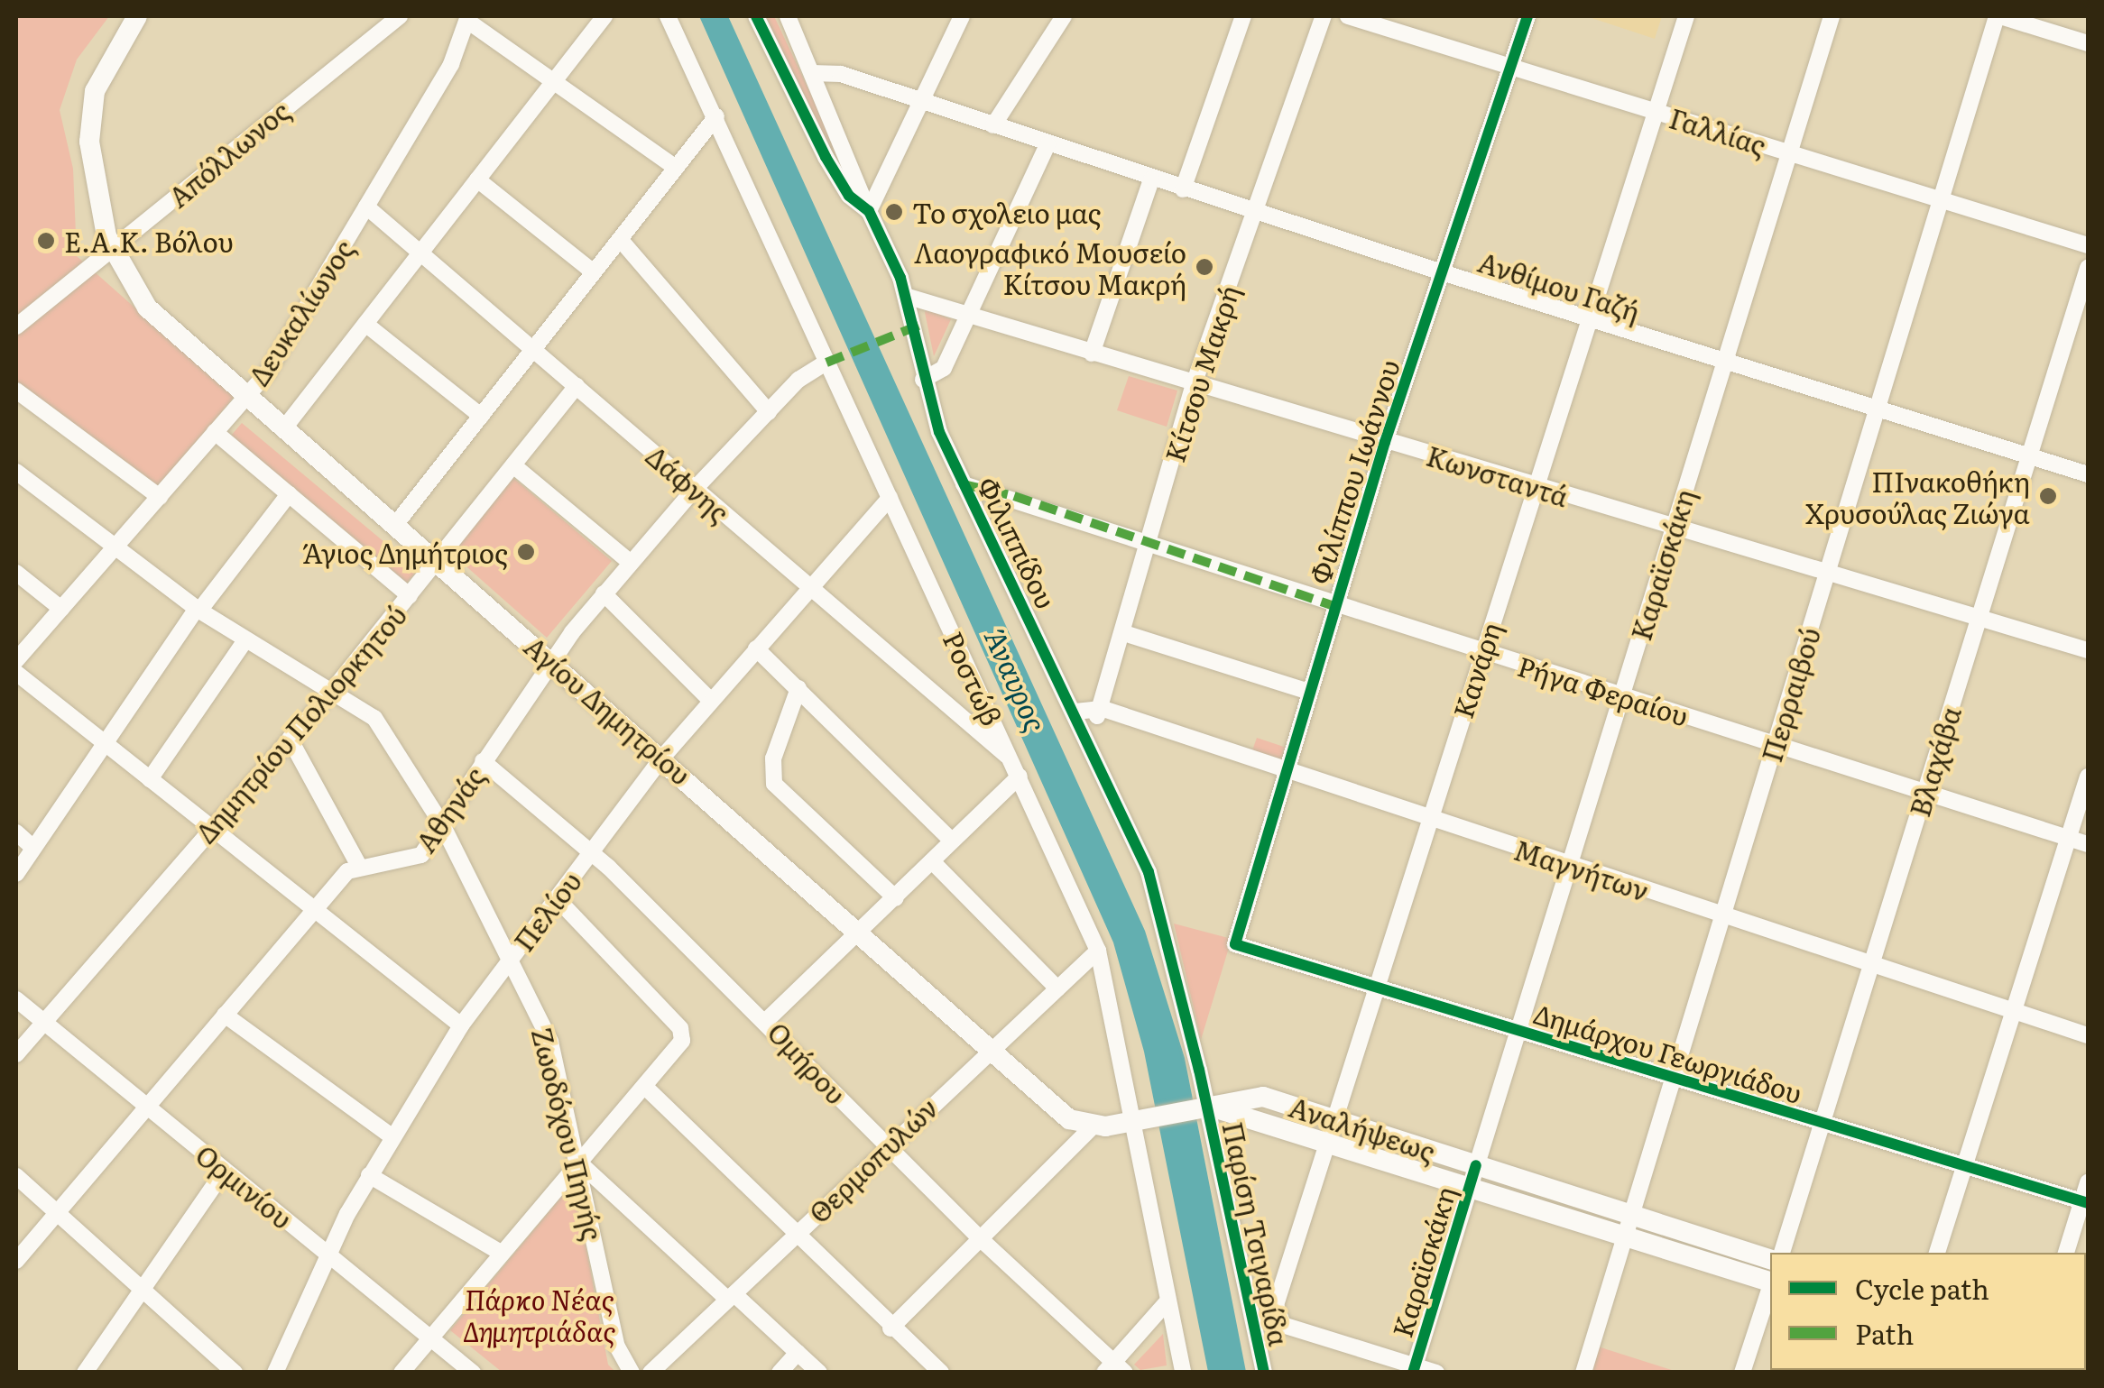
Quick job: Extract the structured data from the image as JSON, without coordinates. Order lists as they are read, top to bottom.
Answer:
{
  "streets": {
    "main road": ["Αγίου Δημητρίου", "Αναλήψεως"],
    "street": [
      "Γαλλίας",
      "Απόλλωνος",
      "Ανθίμου Γαζή",
      "Δευκαλίωνος",
      "Κίτσου Μακρή",
      "Φιλίππου Ιωάννου",
      "Κωνσταντά",
      "Δάφνης",
      "Φιλιππίδου",
      "Καραϊσκάκη",
      "Κανάρη",
      "Ροστώβ",
      "Ρήγα Φεραίου",
      "Περραιβού",
      "Δημητρίου Πολιορκητού",
      "Βλαχάβα",
      "Αθηνάς",
      "Μαγνήτων",
      "Πελίου",
      "Δημάρχου Γεωργιάδου",
      "Ομήρου",
      "Ζωοδόχου Πηγής",
      "Θερμοπυλών",
      "Ορμινίου",
      "Παρίση Τσιγαρίδα"
    ]
  },
  "crossings": [
    ["Γαλλίας", "Φιλίππου Ιωάννου"],
    ["Γαλλίας", "Καραϊσκάκη"],
    ["Γαλλίας", "Κανάρη"],
    ["Γαλλίας", "Περραιβού"],
    ["Απόλλωνος", "Αγίου Δημητρίου"],
    ["Ανθίμου Γαζή", "Κίτσου Μακρή"],
    ["Ανθίμου Γαζή", "Φιλίππου Ιωάννου"],
    ["Ανθίμου Γαζή", "Καραϊσκάκη"],
    ["Ανθίμου Γαζή", "Κανάρη"],
    ["Ανθίμου Γαζή", "Περραιβού"],
    ["Ανθίμου Γαζή", "Βλαχάβα"],
    ["Δευκαλίωνος", "Δάφνης"],
    ["Δευκαλίωνος", "Αγίου Δημητρίου"],
    ["Δευκαλίωνος", "Ζωοδόχου Πηγής"],
    ["Κίτσου Μακρή", "Κωνσταντά"],
    ["Κίτσου Μακρή", "Φιλιππίδου"],
    ["Κίτσου Μακρή", "Ρήγα Φεραίου"],
    ["Κίτσου Μακρή", "Μαγνήτων"],
    ["Φιλίππου Ιωάννου", "Κωνσταντά"],
    ["Φιλίππου Ιωάννου", "Ρήγα Φεραίου"],
    ["Φιλίππου Ιωάννου", "Μαγνήτων"],
    ["Φιλίππου Ιωάννου", "Δημάρχου Γεωργιάδου"],
    ["Κωνσταντά", "Φιλιππίδου"],
    ["Κωνσταντά", "Καραϊσκάκη"],
    ["Κωνσταντά", "Κανάρη"],
    ["Κωνσταντά", "Περραιβού"],
    ["Κωνσταντά", "Βλαχάβα"],
    ["Δάφνης", "Ροστώβ"],
    ["Δάφνης", "Δημητρίου Πολιορκητού"],
    ["Δάφνης", "Αθηνάς"],
    ["Δάφνης", "Πελίου"],
    ["Φιλιππίδου", "Ρήγα Φεραίου"],
    ["Φιλιππίδου", "Μαγνήτων"],
    ["Φιλιππίδου", "Αναλήψεως"],
    ["Φιλιππίδου", "Παρίση Τσιγαρίδα"],
    ["Καραϊσκάκη", "Κανάρη"],
    ["Καραϊσκάκη", "Ρήγα Φεραίου"],
    ["Καραϊσκάκη", "Μαγνήτων"],
    ["Καραϊσκάκη", "Δημάρχου Γεωργιάδου"],
    ["Καραϊσκάκη", "Αναλήψεως"],
    ["Κανάρη", "Ρήγα Φεραίου"],
    ["Κανάρη", "Μαγνήτων"],
    ["Κανάρη", "Δημάρχου Γεωργιάδου"],
    ["Κανάρη", "Αναλήψεως"],
    ["Ροστώβ", "Αθηνάς"],
    ["Ροστώβ", "Πελίου"],
    ["Ροστώβ", "Θερμοπυλών"],
    ["Ρήγα Φεραίου", "Περραιβού"],
    ["Ρήγα Φεραίου", "Βλαχάβα"],
    ["Περραιβού", "Μαγνήτων"],
    ["Περραιβού", "Δημάρχου Γεωργιάδου"],
    ["Περραιβού", "Αναλήψεως"],
    ["Αγίου Δημητρίου", "Δημητρίου Πολιορκητού"],
    ["Αγίου Δημητρίου", "Αθηνάς"],
    ["Αγίου Δημητρίου", "Πελίου"],
    ["Αγίου Δημητρίου", "Θερμοπυλών"],
    ["Δημητρίου Πολιορκητού", "Ζωοδόχου Πηγής"],
    ["Δημητρίου Πολιορκητού", "Ορμινίου"],
    ["Βλαχάβα", "Μαγνήτων"],
    ["Βλαχάβα", "Δημάρχου Γεωργιάδου"],
    ["Αθηνάς", "Ομήρου"],
    ["Αθηνάς", "Ζωοδόχου Πηγής"],
    ["Αθηνάς", "Ορμινίου"],
    ["Πελίου", "Ομήρου"],
    ["Πελίου", "Ζωοδόχου Πηγής"],
    ["Πελίου", "Ορμινίου"],
    ["Ομήρου", "Θερμοπυλών"],
    ["Αναλήψεως", "Παρίση Τσιγαρίδα"]
  ],
  "water": ["Άναυρος"],
  "parks": ["Πάρκο Νέας Δημητριάδας"],
  "places": [
    "Το σχολειο μας",
    "Ε.Α.Κ. Βόλου",
    "Λαογραφικό Μουσείο Κίτσου Μακρή",
    "ΠΙνακοθήκη Χρυσούλας Ζιώγα",
    "Άγιος Δημήτριος"
  ],
  "legend": ["Cycle path", "Path"]
}
